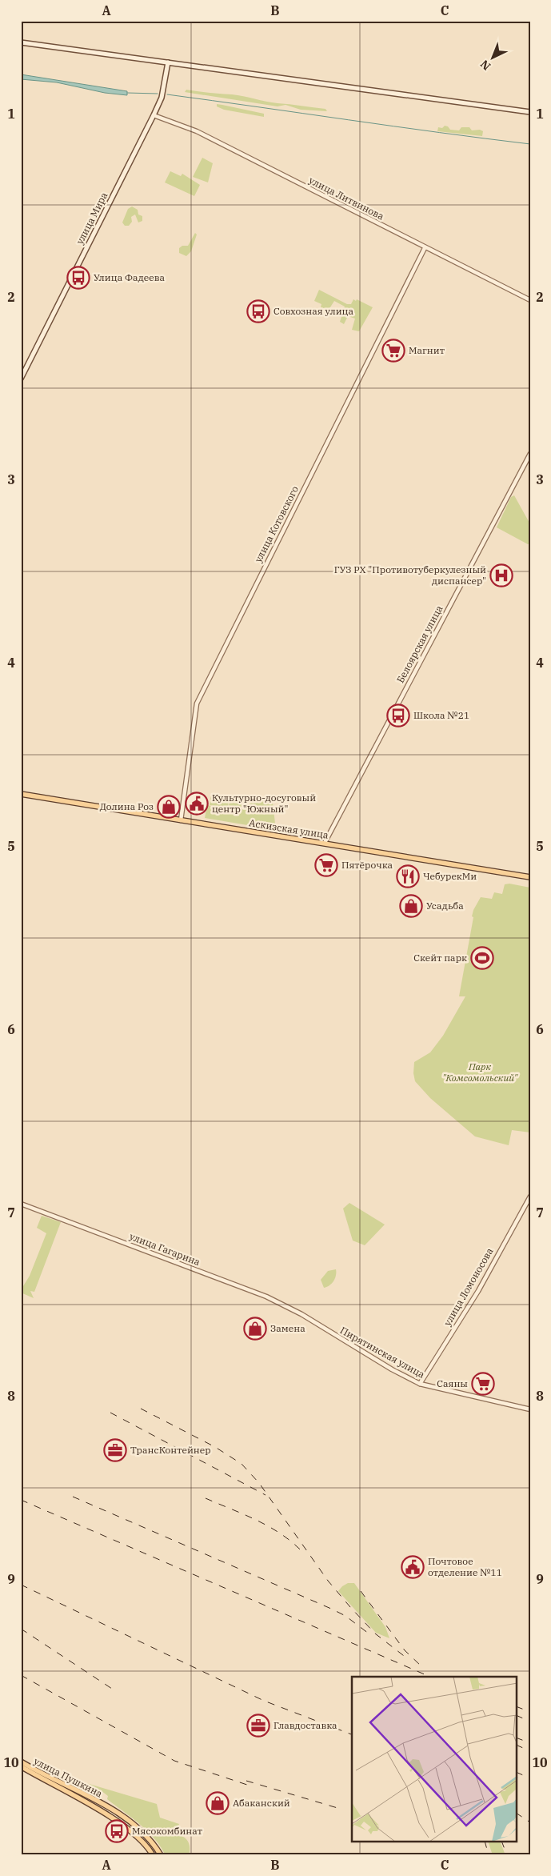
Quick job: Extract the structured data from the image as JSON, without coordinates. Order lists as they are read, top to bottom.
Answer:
{
  "streets": {
    "main road": ["улица Мира", "Аскизская улица", "улица Пушкина"],
    "street": [
      "улица Литвинова",
      "улица Котовского",
      "Белоярская улица",
      "улица Гагарина",
      "улица Ломоносова",
      "Пирятинская улица"
    ]
  },
  "crossings": [
    ["улица Литвинова", "улица Мира"],
    ["улица Литвинова", "улица Котовского"],
    ["улица Котовского", "Аскизская улица"],
    ["Белоярская улица", "Аскизская улица"],
    ["улица Гагарина", "Пирятинская улица"],
    ["улица Ломоносова", "Пирятинская улица"]
  ],
  "parks": ["Парк \"Комсомольский\""],
  "places": {
    "bus stop": [
      "Улица Фадеева",
      "Совхозная улица",
      "Школа №21",
      "Мясокомбинат"
    ],
    "supermarket": ["Магнит", "Пятёрочка", "Саяны"],
    "hospital": ["ГУЗ РХ \"Противотуберкулезный диспансер\""],
    "public building": ["Культурно-досуговый центр \"Южный\"", "Почтовое отделение №11"],
    "shop": [
      "Долина Роз",
      "Усадьба",
      "Замена",
      "Абаканский"
    ],
    "restaurant": ["ЧебурекМи"],
    "sports": ["Скейт парк"],
    "office": ["ТрансКонтейнер", "Главдоставка"]
  },
  "north": "bottom left",
  "grid": {
    "columns": ["A", "B", "C"],
    "rows": [
      "1",
      "2",
      "3",
      "4",
      "5",
      "6",
      "7",
      "8",
      "9",
      "10"
    ]
  }
}
